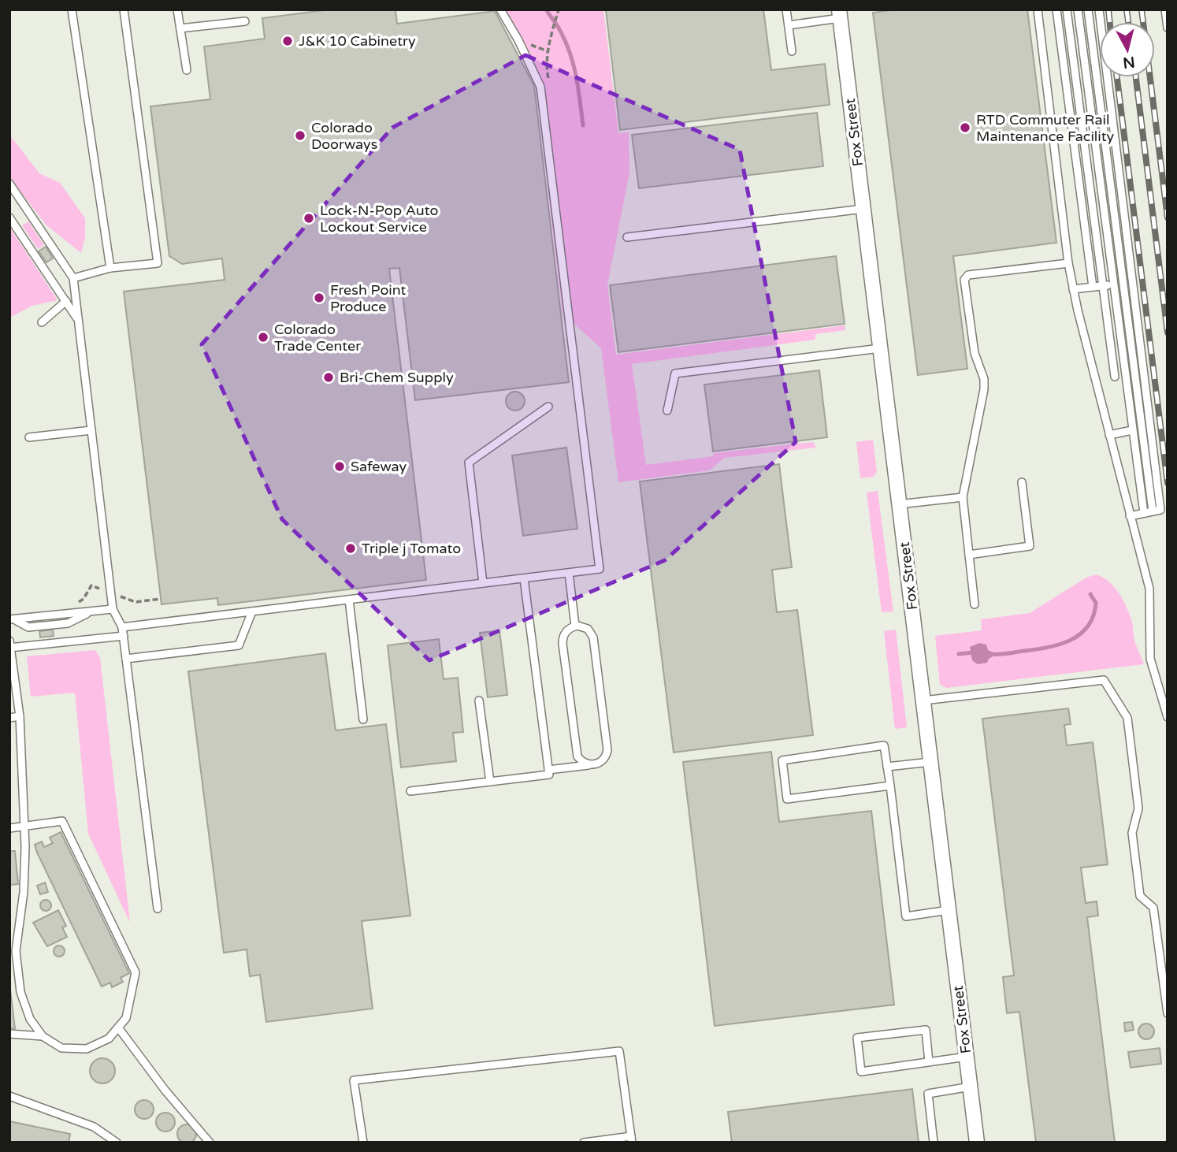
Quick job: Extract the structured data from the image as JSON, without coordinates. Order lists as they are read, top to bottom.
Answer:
{
  "streets": {
    "street": ["Fox Street"]
  },
  "places": [
    "J&K 10 Cabinetry",
    "RTD Commuter Rail Maintenance Facility",
    "Colorado Doorways",
    "Lock-N-Pop Auto Lockout Service",
    "Fresh Point Produce",
    "Colorado Trade Center",
    "Bri-Chem Supply",
    "Safeway",
    "Triple j Tomato"
  ],
  "north": "bottom"
}
